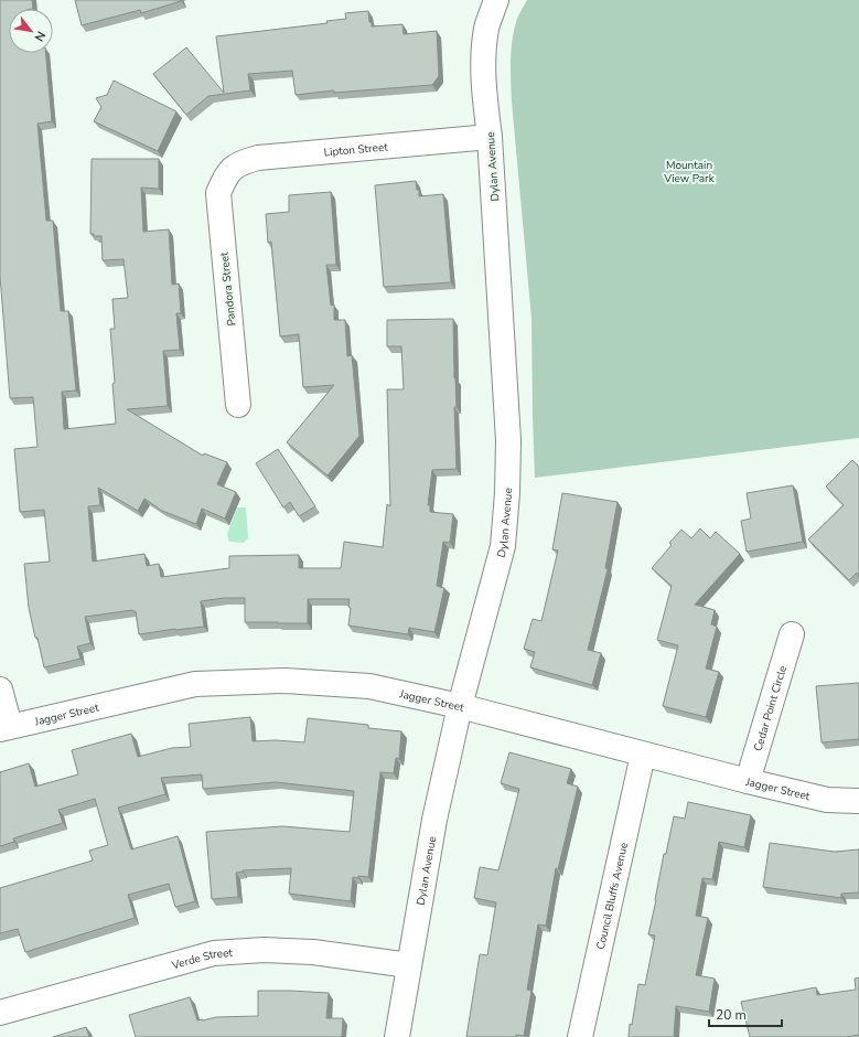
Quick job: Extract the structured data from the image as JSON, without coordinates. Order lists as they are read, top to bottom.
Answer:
{
  "streets": {
    "street": [
      "Lipton Street",
      "Dylan Avenue",
      "Pandora Street",
      "Jagger Street",
      "Cedar Point Circle",
      "Council Bluffs Avenue",
      "Verde Street"
    ]
  },
  "crossings": [
    ["Lipton Street", "Dylan Avenue"],
    ["Lipton Street", "Pandora Street"],
    ["Dylan Avenue", "Jagger Street"],
    ["Dylan Avenue", "Verde Street"],
    ["Jagger Street", "Cedar Point Circle"],
    ["Jagger Street", "Council Bluffs Avenue"]
  ],
  "parks": ["Mountain View Park"],
  "scale_bar": "20 m",
  "north": "bottom right"
}
